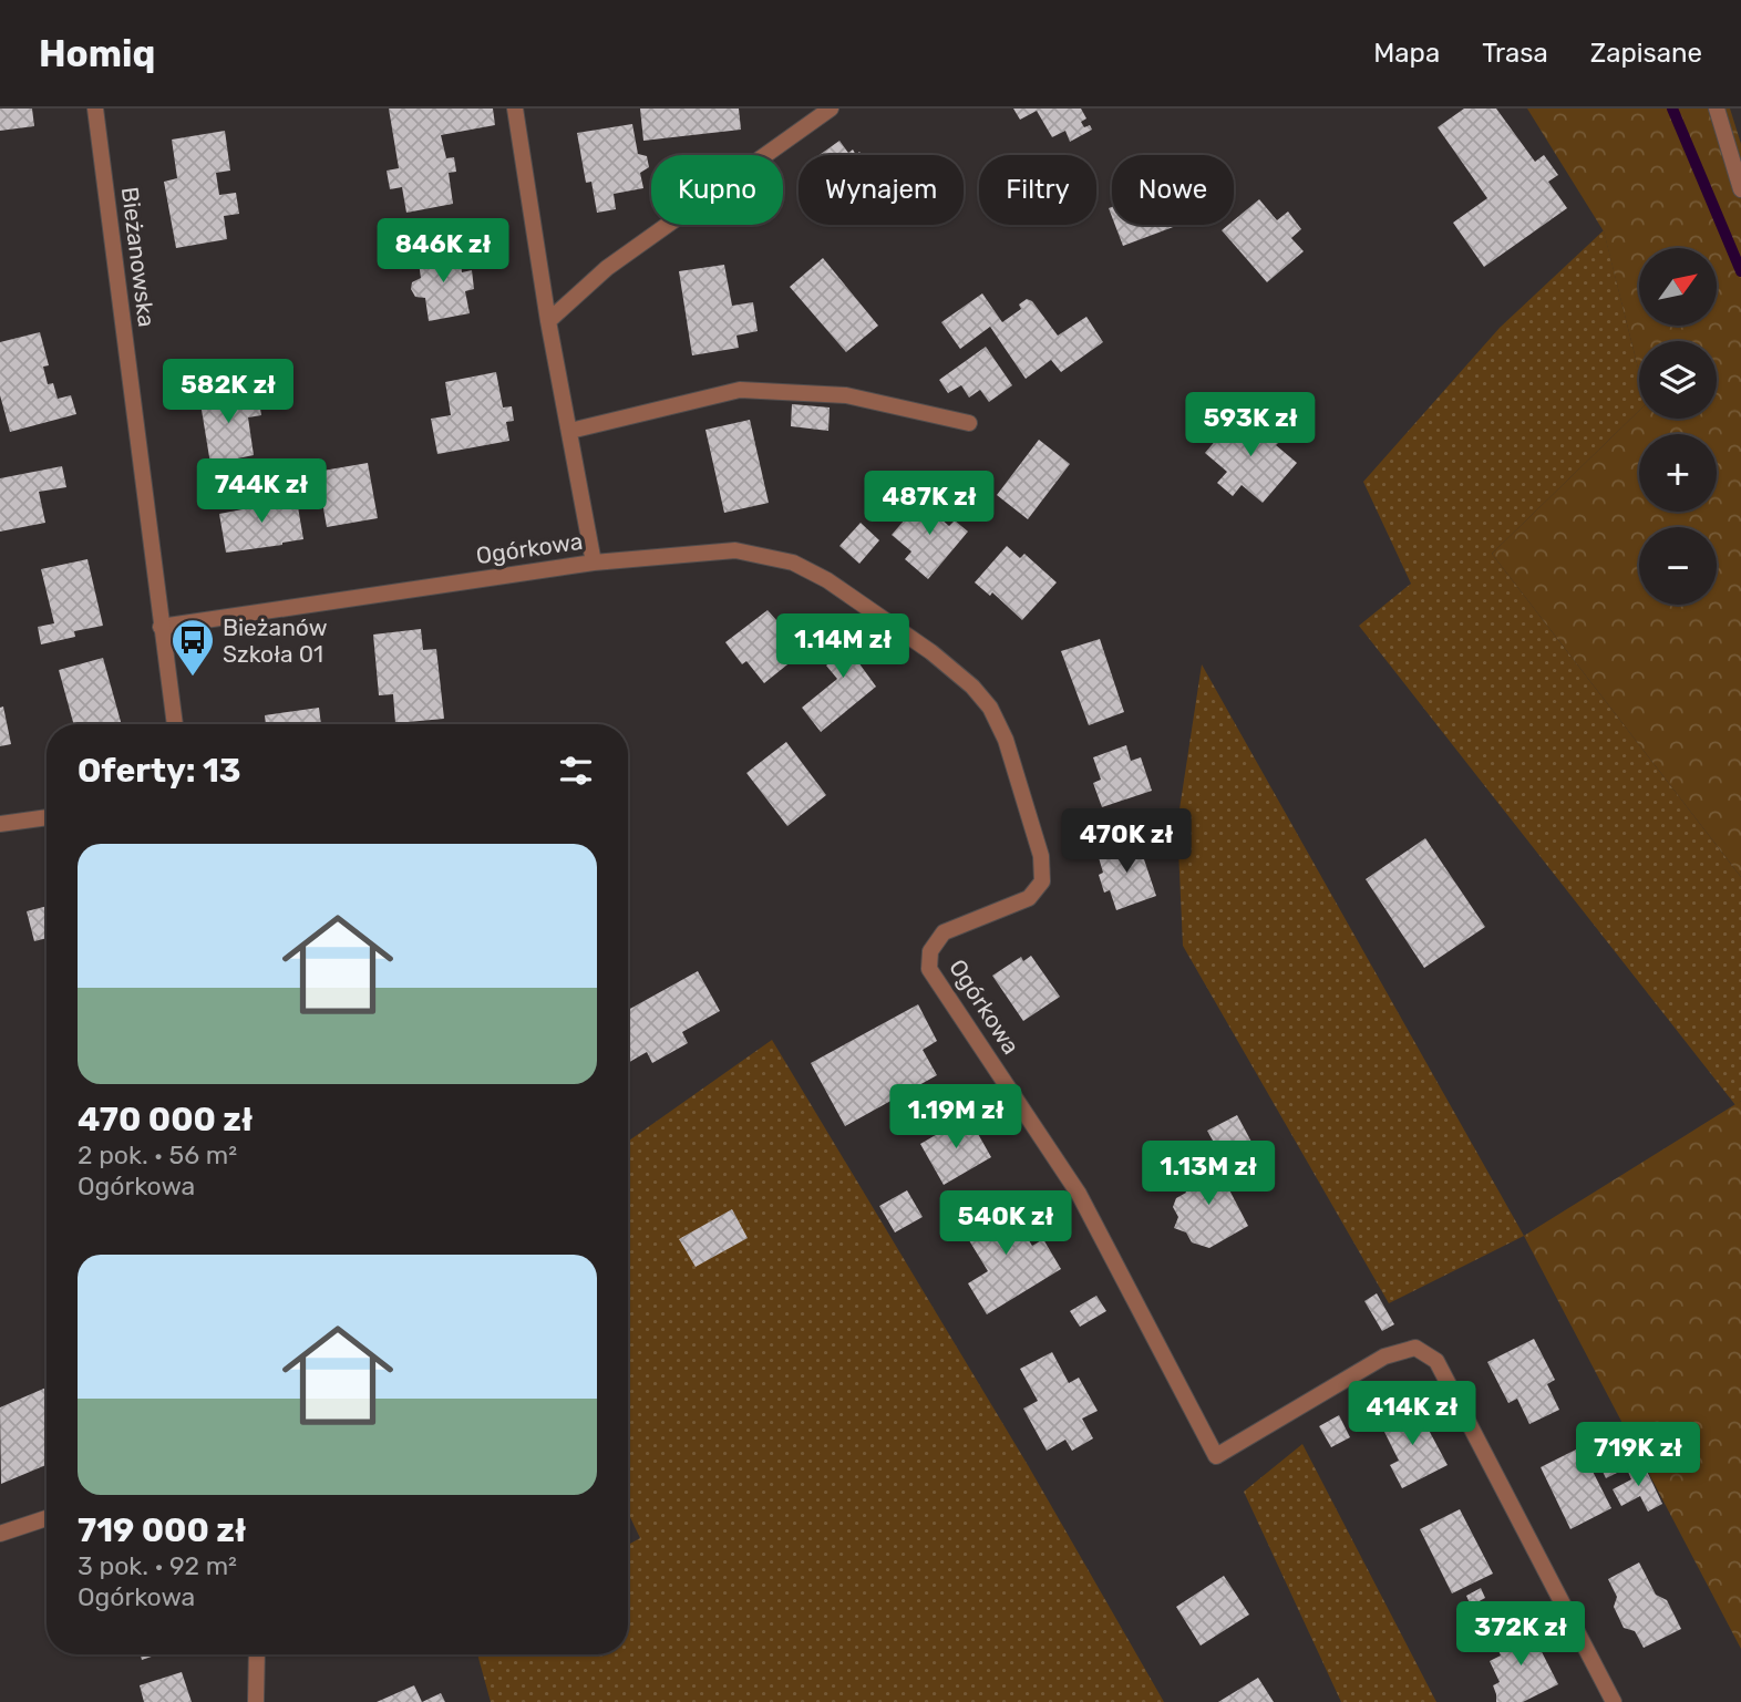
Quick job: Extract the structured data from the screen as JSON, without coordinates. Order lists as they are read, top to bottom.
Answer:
{
  "streets": {
    "street": ["Bieżanowska", "Ogórkowa"]
  },
  "crossings": [
    ["Bieżanowska", "Ogórkowa"]
  ],
  "places": {
    "bus stop": ["Bieżanów Szkoła 01"]
  },
  "north": "top right",
  "page": {
    "header": "Homiq",
    "nav": ["Mapa", "Trasa", "Zapisane"],
    "chip": [
      "Kupno",
      "Wynajem",
      "Filtry",
      "Nowe"
    ],
    "price": [
      "846K zł",
      "582K zł",
      "593K zł",
      "744K zł",
      "487K zł",
      "1.14M zł",
      "470K zł",
      "1.19M zł",
      "1.13M zł",
      "540K zł",
      "414K zł",
      "719K zł",
      "372K zł"
    ],
    "map_buttons": ["+", "−"],
    "heading": "Oferty: 13",
    "list": [
      {
        "name": "470 000 zł",
        "note": "2 pok. · 56 m² · Ogórkowa"
      },
      {
        "name": "719 000 zł",
        "note": "3 pok. · 92 m² · Ogórkowa"
      }
    ]
  }
}
